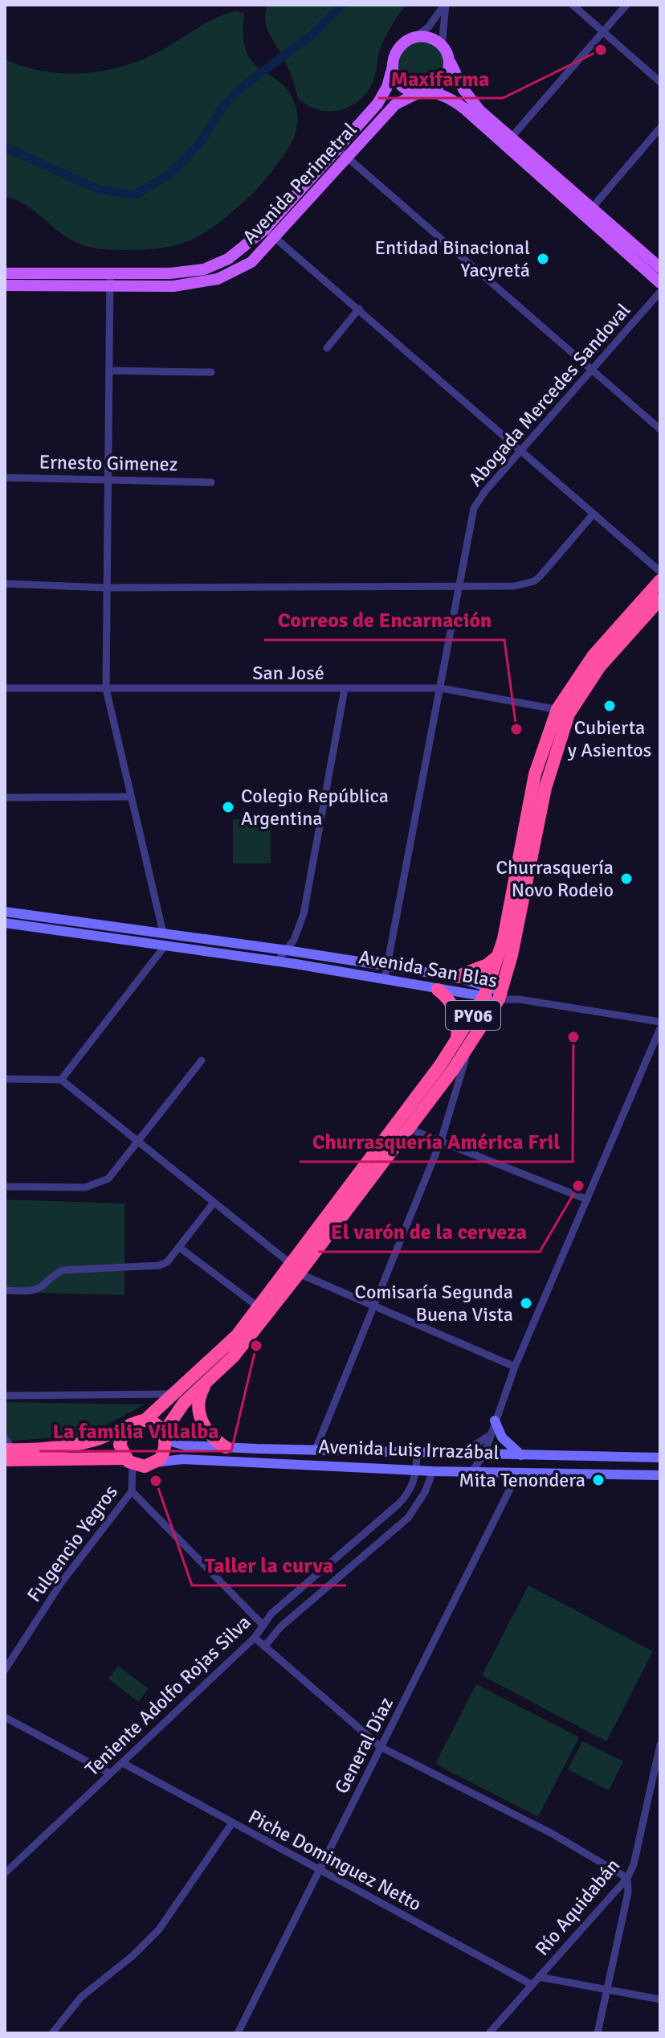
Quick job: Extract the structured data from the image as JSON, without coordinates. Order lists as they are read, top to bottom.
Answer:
{
  "streets": {
    "highway": ["PY06", "Avenida Luis Irrazábal"],
    "main road": ["Avenida Perimetral", "Avenida San Blas"],
    "street": [
      "Abogada Mercedes Sandoval",
      "Ernesto Gimenez",
      "San José",
      "Fulgencio Yegros",
      "Teniente Adolfo Rojas Silva",
      "General Díaz",
      "Piche Dominguez Netto",
      "Río Aquidabán"
    ]
  },
  "crossings": [
    ["Abogada Mercedes Sandoval", "San José"],
    ["Abogada Mercedes Sandoval", "Avenida San Blas"],
    ["San José", "PY06"],
    ["Avenida San Blas", "PY06"],
    ["PY06", "Avenida Luis Irrazábal"],
    ["PY06", "Fulgencio Yegros"],
    ["Avenida Luis Irrazábal", "Fulgencio Yegros"],
    ["Avenida Luis Irrazábal", "Teniente Adolfo Rojas Silva"],
    ["Avenida Luis Irrazábal", "General Díaz"],
    ["Teniente Adolfo Rojas Silva", "Piche Dominguez Netto"],
    ["General Díaz", "Piche Dominguez Netto"],
    ["Piche Dominguez Netto", "Río Aquidabán"]
  ],
  "places": [
    "Maxifarma",
    "Entidad Binacional Yacyretá",
    "Cubierta y Asientos",
    "Correos de Encarnación",
    "Colegio República Argentina",
    "Churrasquería Novo Rodeio",
    "Churrasquería América Fril",
    "El varón de la cerveza",
    "Comisaría Segunda Buena Vista",
    "La familia Villalba",
    "Mita Tenondera",
    "Taller la curva"
  ]
}
